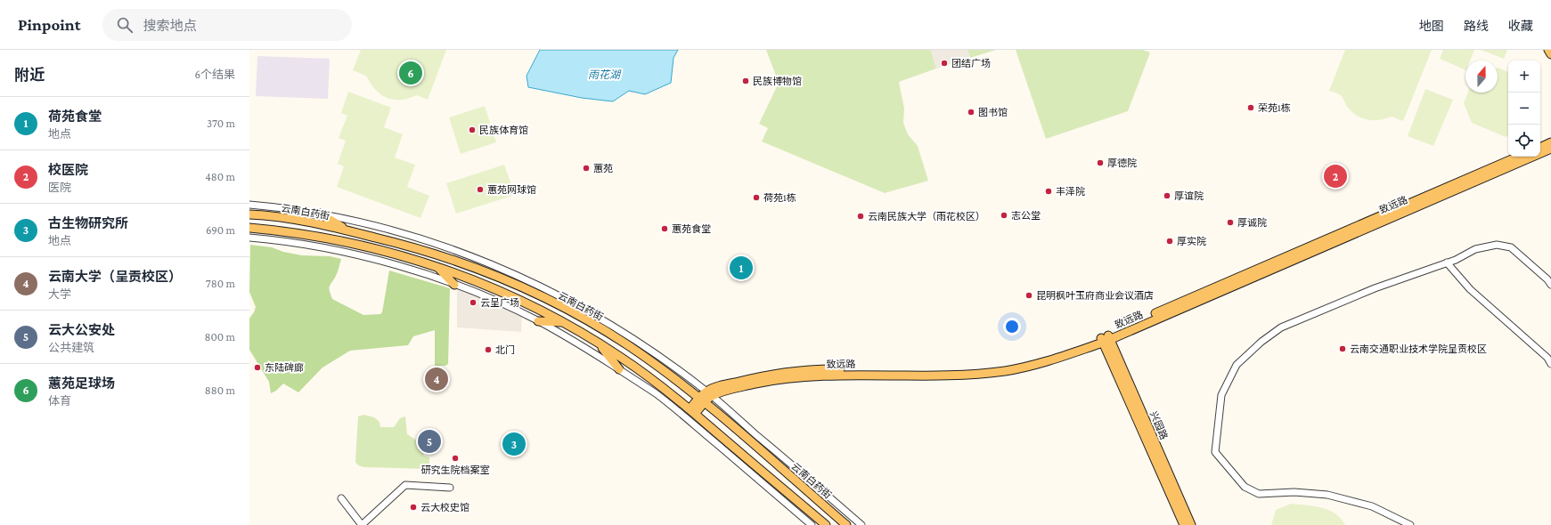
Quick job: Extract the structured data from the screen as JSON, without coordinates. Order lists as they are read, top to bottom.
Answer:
{
  "streets": {
    "main road": ["致远路", "云南白药街", "兴园路"]
  },
  "crossings": [
    ["致远路", "云南白药街"],
    ["致远路", "兴园路"]
  ],
  "water": ["雨花湖"],
  "places": [
    "团结广场",
    "民族博物馆",
    "荣苑1栋",
    "图书馆",
    "民族体育馆",
    "厚德院",
    "蕙苑",
    "蕙苑网球馆",
    "丰泽院",
    "厚谊院",
    "荷苑1栋",
    "志公堂",
    "云南民族大学（雨花校区）",
    "厚诚院",
    "蕙苑食堂",
    "厚实院",
    "昆明枫叶玉府商业会议酒店",
    "云呈广场",
    "云南交通职业技术学院呈贡校区",
    "北门",
    "东陆碑廊",
    "研究生院档案室",
    "云大校史馆"
  ],
  "north": "top",
  "page": {
    "header": "Pinpoint",
    "search": "搜索地点",
    "nav": ["地图", "路线", "收藏"],
    "heading": ["附近", "6个结果"],
    "pins": [
      "6",
      "2",
      "1",
      "4",
      "5",
      "3"
    ],
    "map_buttons": ["+", "−"],
    "list": [
      {
        "mark": "1",
        "name": "荷苑食堂",
        "note": "地点",
        "value": "370 m"
      },
      {
        "mark": "2",
        "name": "校医院",
        "note": "医院",
        "value": "480 m"
      },
      {
        "mark": "3",
        "name": "古生物研究所",
        "note": "地点",
        "value": "690 m"
      },
      {
        "mark": "4",
        "name": "云南大学（呈贡校区）",
        "note": "大学",
        "value": "780 m"
      },
      {
        "mark": "5",
        "name": "云大公安处",
        "note": "公共建筑",
        "value": "800 m"
      },
      {
        "mark": "6",
        "name": "蕙苑足球场",
        "note": "体育",
        "value": "880 m"
      }
    ]
  }
}
